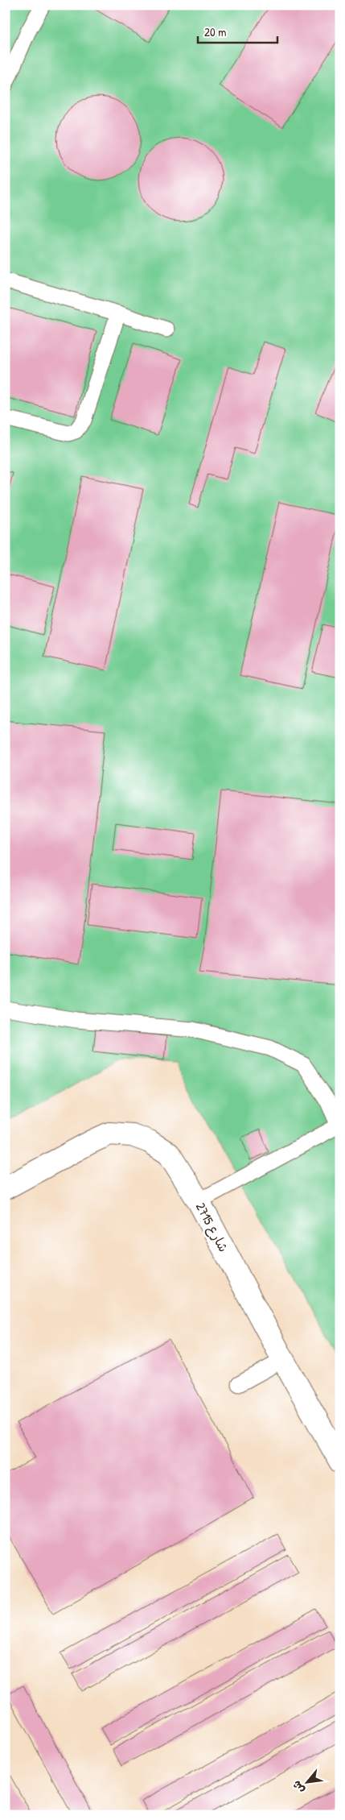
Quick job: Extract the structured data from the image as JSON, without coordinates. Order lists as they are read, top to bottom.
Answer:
{
  "streets": {
    "street": ["شارع 2715"]
  },
  "scale_bar": "20 m",
  "north": "bottom left"
}
